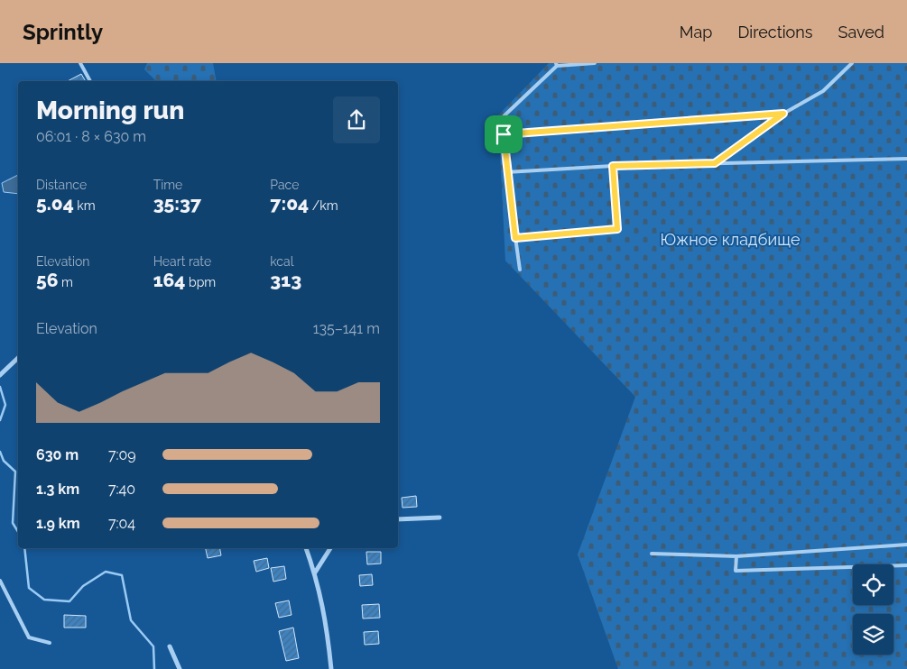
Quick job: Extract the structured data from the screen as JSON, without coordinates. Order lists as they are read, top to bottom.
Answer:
{
  "parks": ["Южное кладбище"],
  "page": {
    "header": "Sprintly",
    "nav": ["Map", "Directions", "Saved"],
    "heading": ["Morning run", "06:01 · 8 × 630 m"],
    "stats": [
      ["Distance", "5.04 km"],
      ["Time", "35:37"],
      ["Pace", "7:04 /km"],
      ["Elevation", "56 m"],
      ["Heart rate", "164 bpm"],
      ["kcal", "313"]
    ],
    "chart": ["Elevation", "135–141 m"],
    "list": [
      {
        "name": "630 m",
        "note": "7:09"
      },
      {
        "name": "1.3 km",
        "note": "7:40"
      },
      {
        "name": "1.9 km",
        "note": "7:04"
      }
    ]
  }
}
